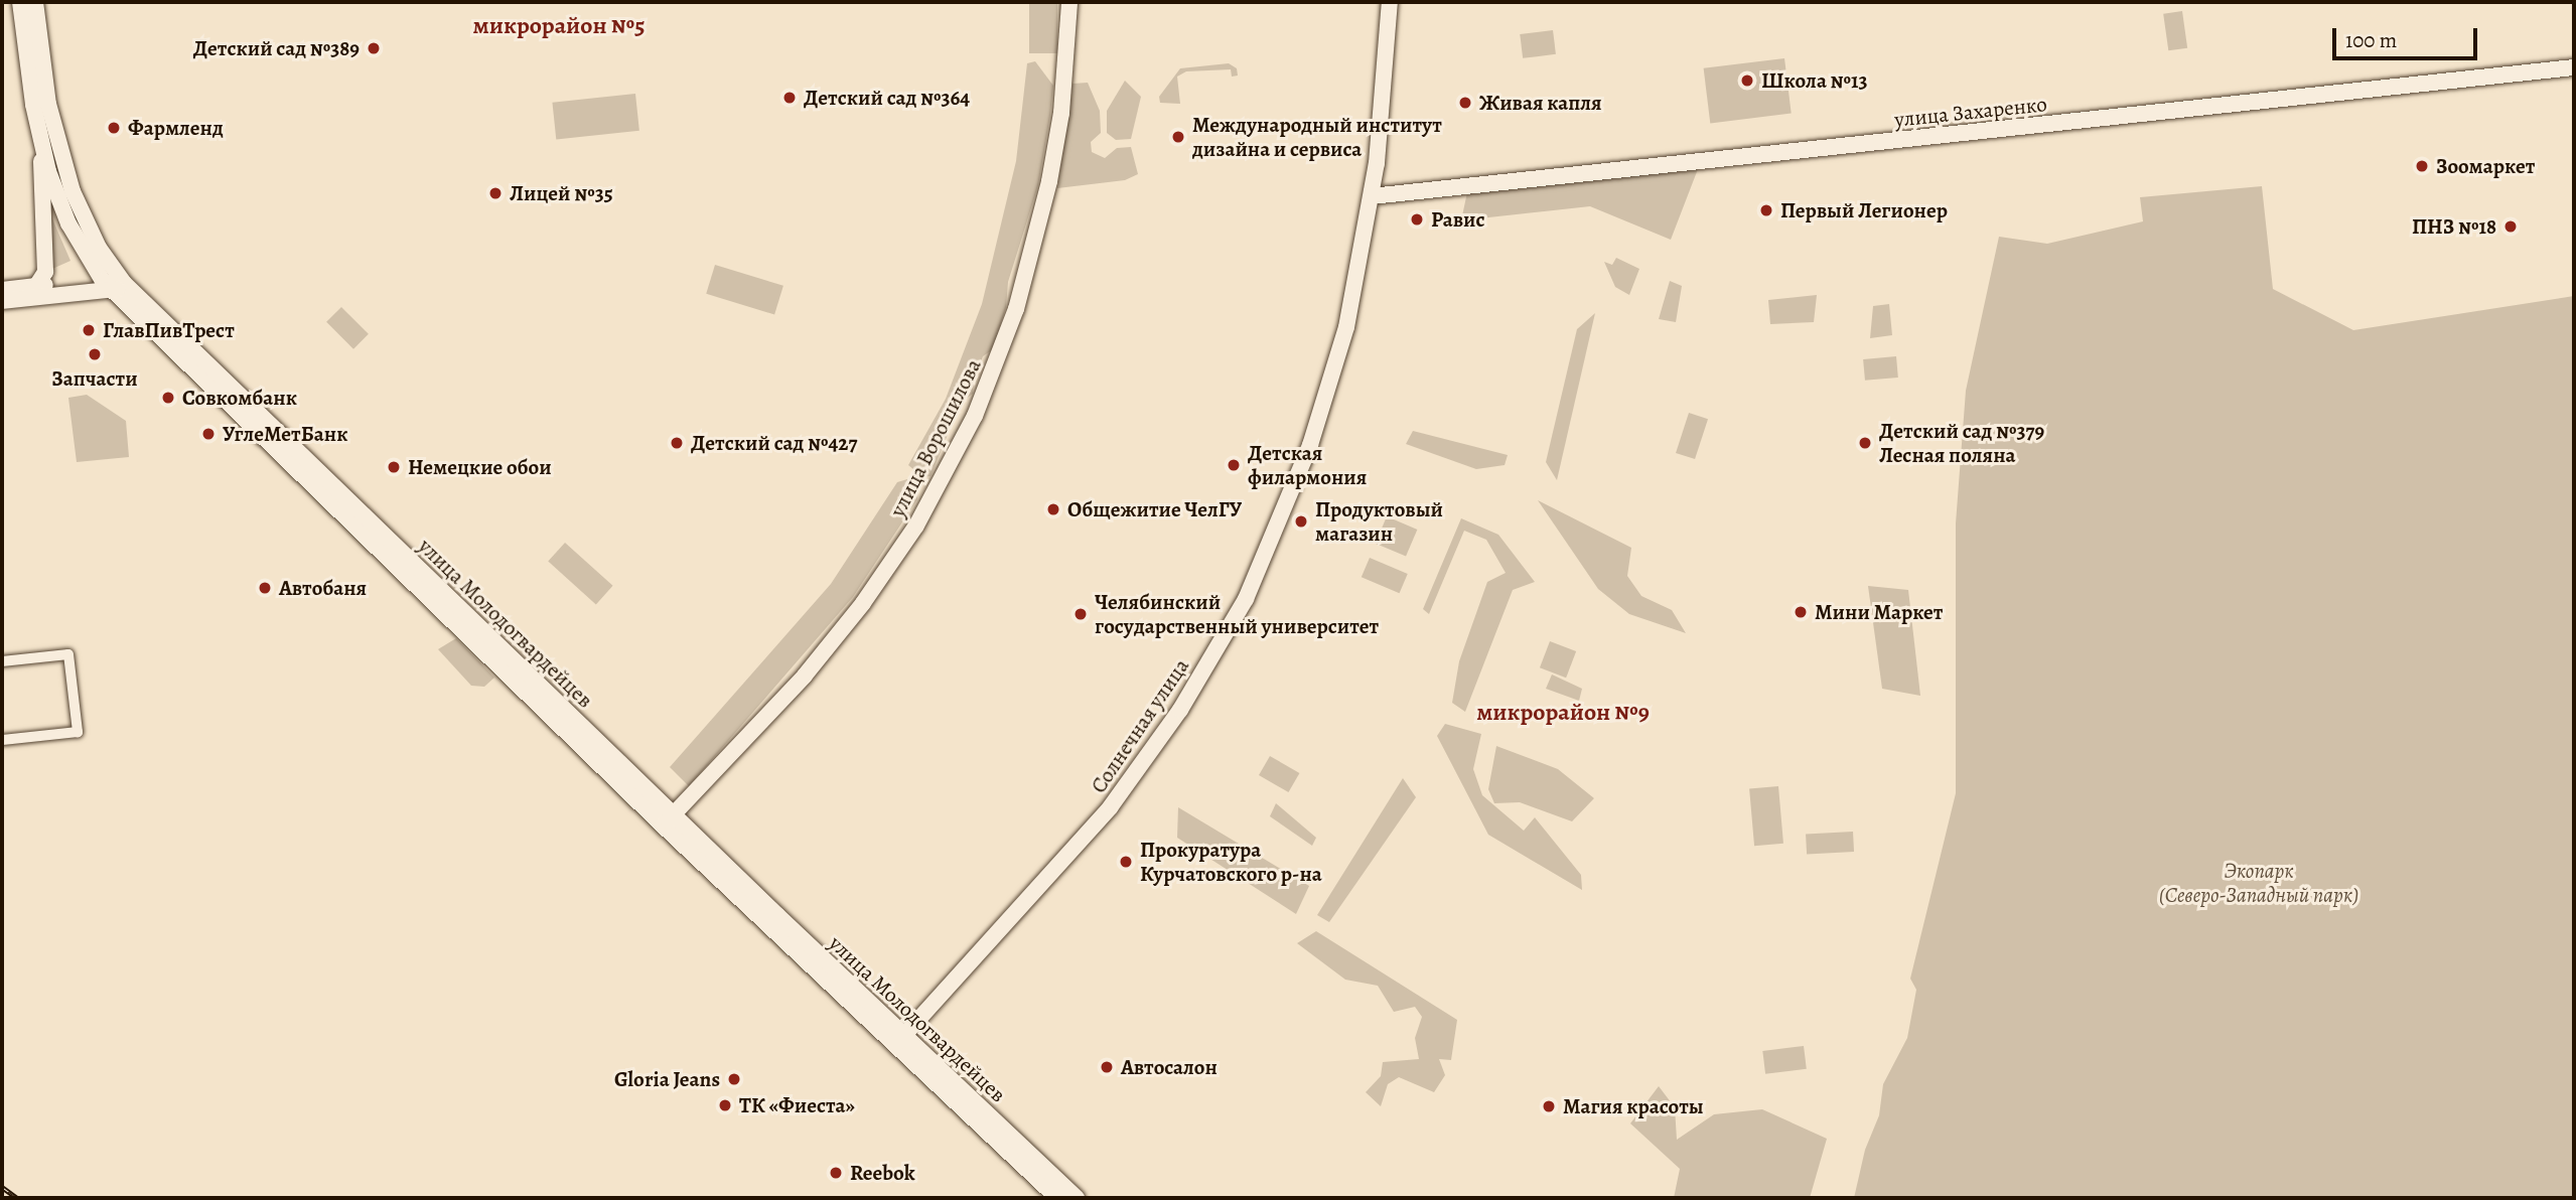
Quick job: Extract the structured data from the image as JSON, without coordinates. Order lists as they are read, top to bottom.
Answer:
{
  "streets": {
    "street": [
      "улица Захаренко",
      "улица Ворошилова",
      "улица Молодогвардейцев",
      "Солнечная улица"
    ]
  },
  "crossings": [
    ["улица Захаренко", "Солнечная улица"],
    ["улица Ворошилова", "улица Молодогвардейцев"],
    ["улица Молодогвардейцев", "Солнечная улица"]
  ],
  "districts": ["микрорайон №5", "микрорайон №9"],
  "parks": ["Экопарк (Северо-Западный парк)"],
  "places": [
    "Детский сад №389",
    "Школа №13",
    "Детский сад №364",
    "Живая капля",
    "Фармленд",
    "Международный институт дизайна и сервиса",
    "Зоомаркет",
    "Лицей №35",
    "Первый Легионер",
    "Равис",
    "ПНЗ №18",
    "ГлавПивТрест",
    "Запчасти",
    "Совкомбанк",
    "УглеМетБанк",
    "Детский сад №427",
    "Детский сад №379 Лесная поляна",
    "Детская филармония",
    "Немецкие обои",
    "Общежитие ЧелГУ",
    "Продуктовый магазин",
    "Автобаня",
    "Мини Маркет",
    "Челябинский государственный университет",
    "Прокуратура Курчатовского р-на",
    "Автосалон",
    "Gloria Jeans",
    "ТК «Фиеста»",
    "Магия красоты",
    "Reebok"
  ],
  "scale_bar": "100 m"
}
